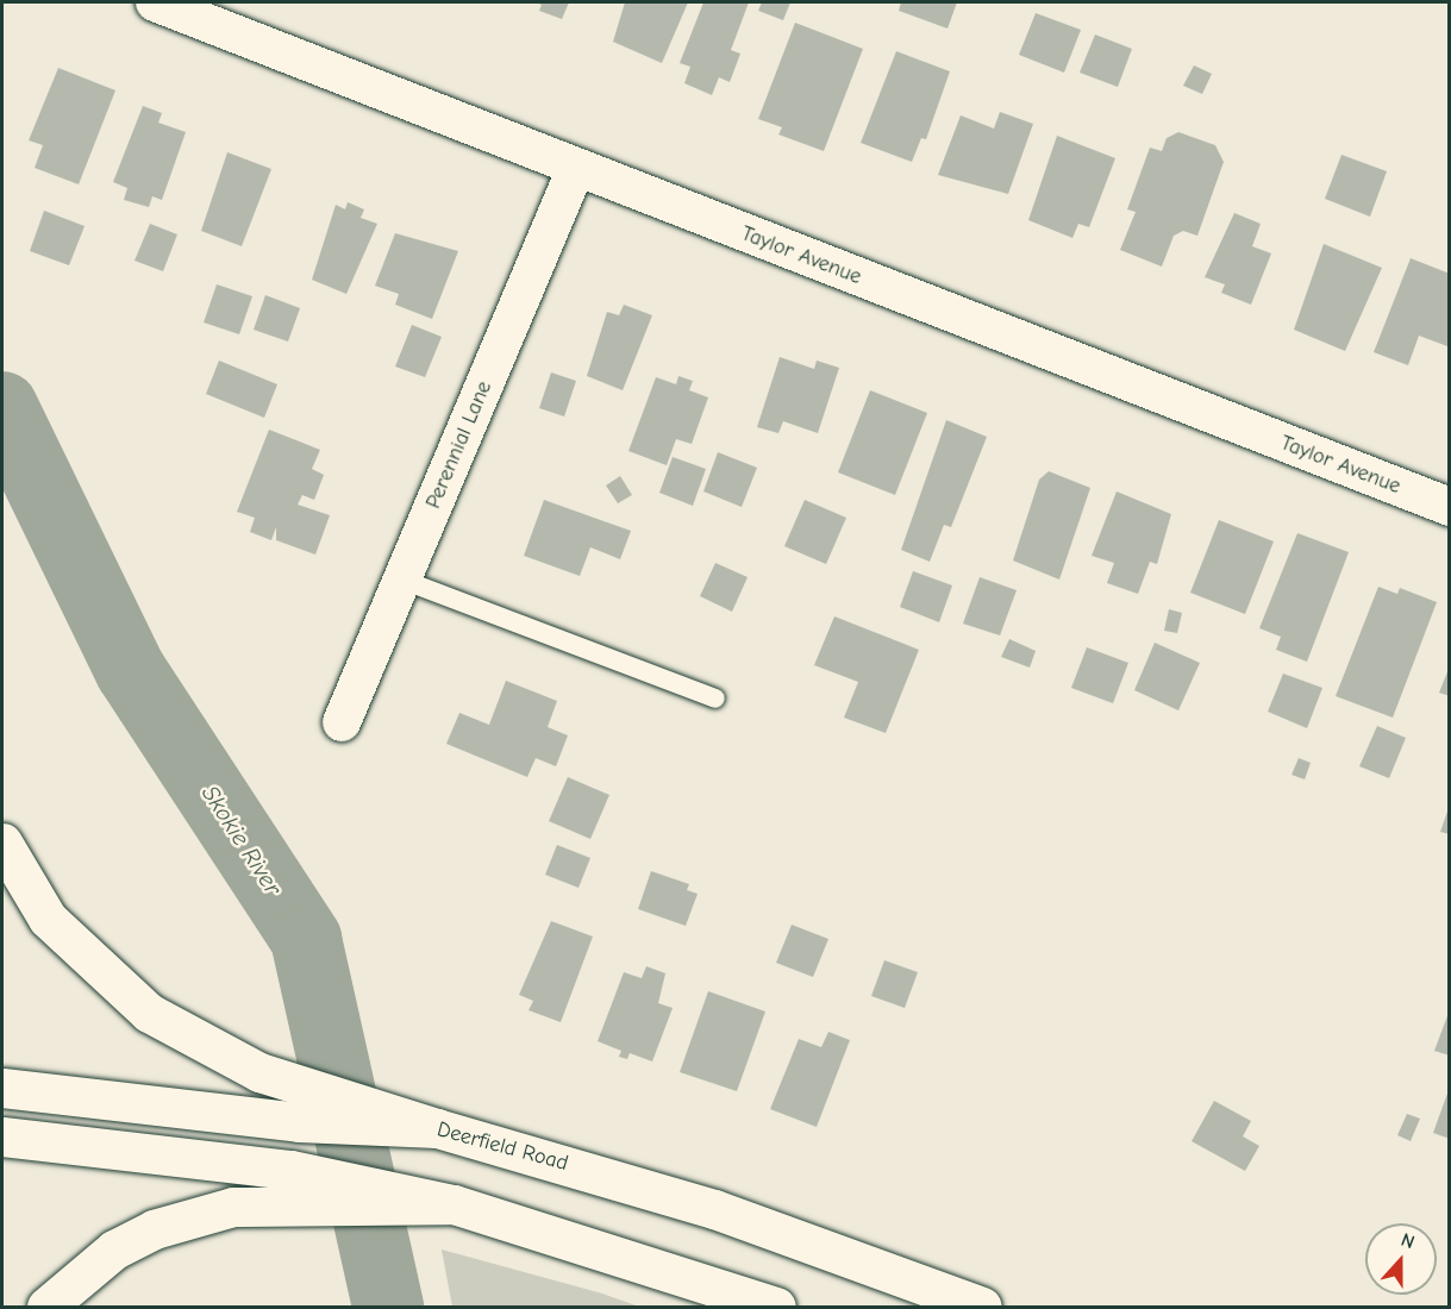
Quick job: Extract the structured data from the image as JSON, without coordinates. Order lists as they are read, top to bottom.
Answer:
{
  "streets": {
    "main road": ["Deerfield Road"],
    "street": ["Taylor Avenue", "Perennial Lane"]
  },
  "crossings": [
    ["Taylor Avenue", "Perennial Lane"]
  ],
  "water": ["Skokie River"],
  "north": "top"
}
